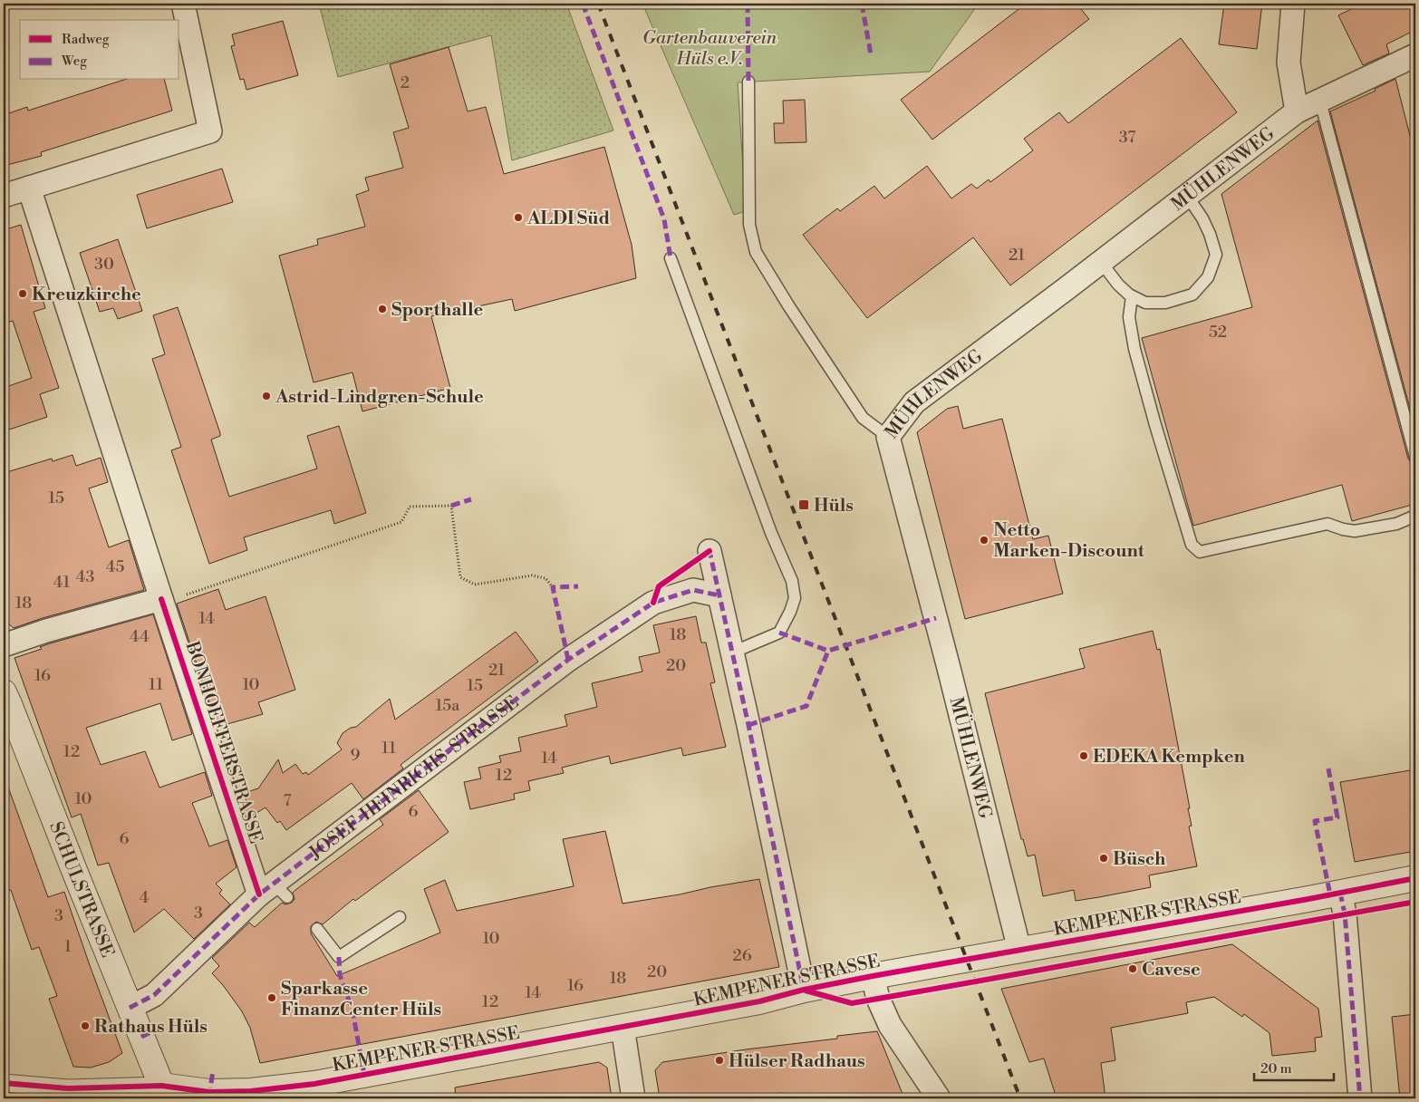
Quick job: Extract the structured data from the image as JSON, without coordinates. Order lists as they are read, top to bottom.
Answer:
{
  "streets": {
    "street": [
      "MÜHLENWEG",
      "BONHOEFFERSTRASSE",
      "JOSEF-HEINRICHS-STRASSE",
      "SCHULSTRASSE",
      "KEMPENER STRASSE"
    ]
  },
  "crossings": [
    ["MÜHLENWEG", "KEMPENER STRASSE"],
    ["BONHOEFFERSTRASSE", "JOSEF-HEINRICHS-STRASSE"],
    ["JOSEF-HEINRICHS-STRASSE", "SCHULSTRASSE"],
    ["SCHULSTRASSE", "KEMPENER STRASSE"]
  ],
  "parks": ["Gartenbauverein Hüls e.V."],
  "places": {
    "other": [
      "ALDI Süd",
      "Kreuzkirche",
      "Sporthalle",
      "Astrid-Lindgren-Schule",
      "Netto Marken-Discount",
      "EDEKA Kempken",
      "Büsch",
      "Cavese",
      "Sparkasse FinanzCenter Hüls",
      "Rathaus Hüls",
      "Hülser Radhaus"
    ],
    "transit": ["Hüls"]
  },
  "house_numbers": [
    "2",
    "37",
    "21",
    "30",
    "52",
    "15",
    "45",
    "43",
    "41",
    "18",
    "14",
    "18",
    "44",
    "20",
    "21",
    "16",
    "11",
    "10",
    "15",
    "15a",
    "11",
    "12",
    "9",
    "14",
    "12",
    "10",
    "7",
    "6",
    "6",
    "4",
    "3",
    "3",
    "10",
    "1",
    "26",
    "20",
    "18",
    "16",
    "14",
    "12"
  ],
  "legend": ["Radweg", "Weg"],
  "scale_bar": "20 m"
}
